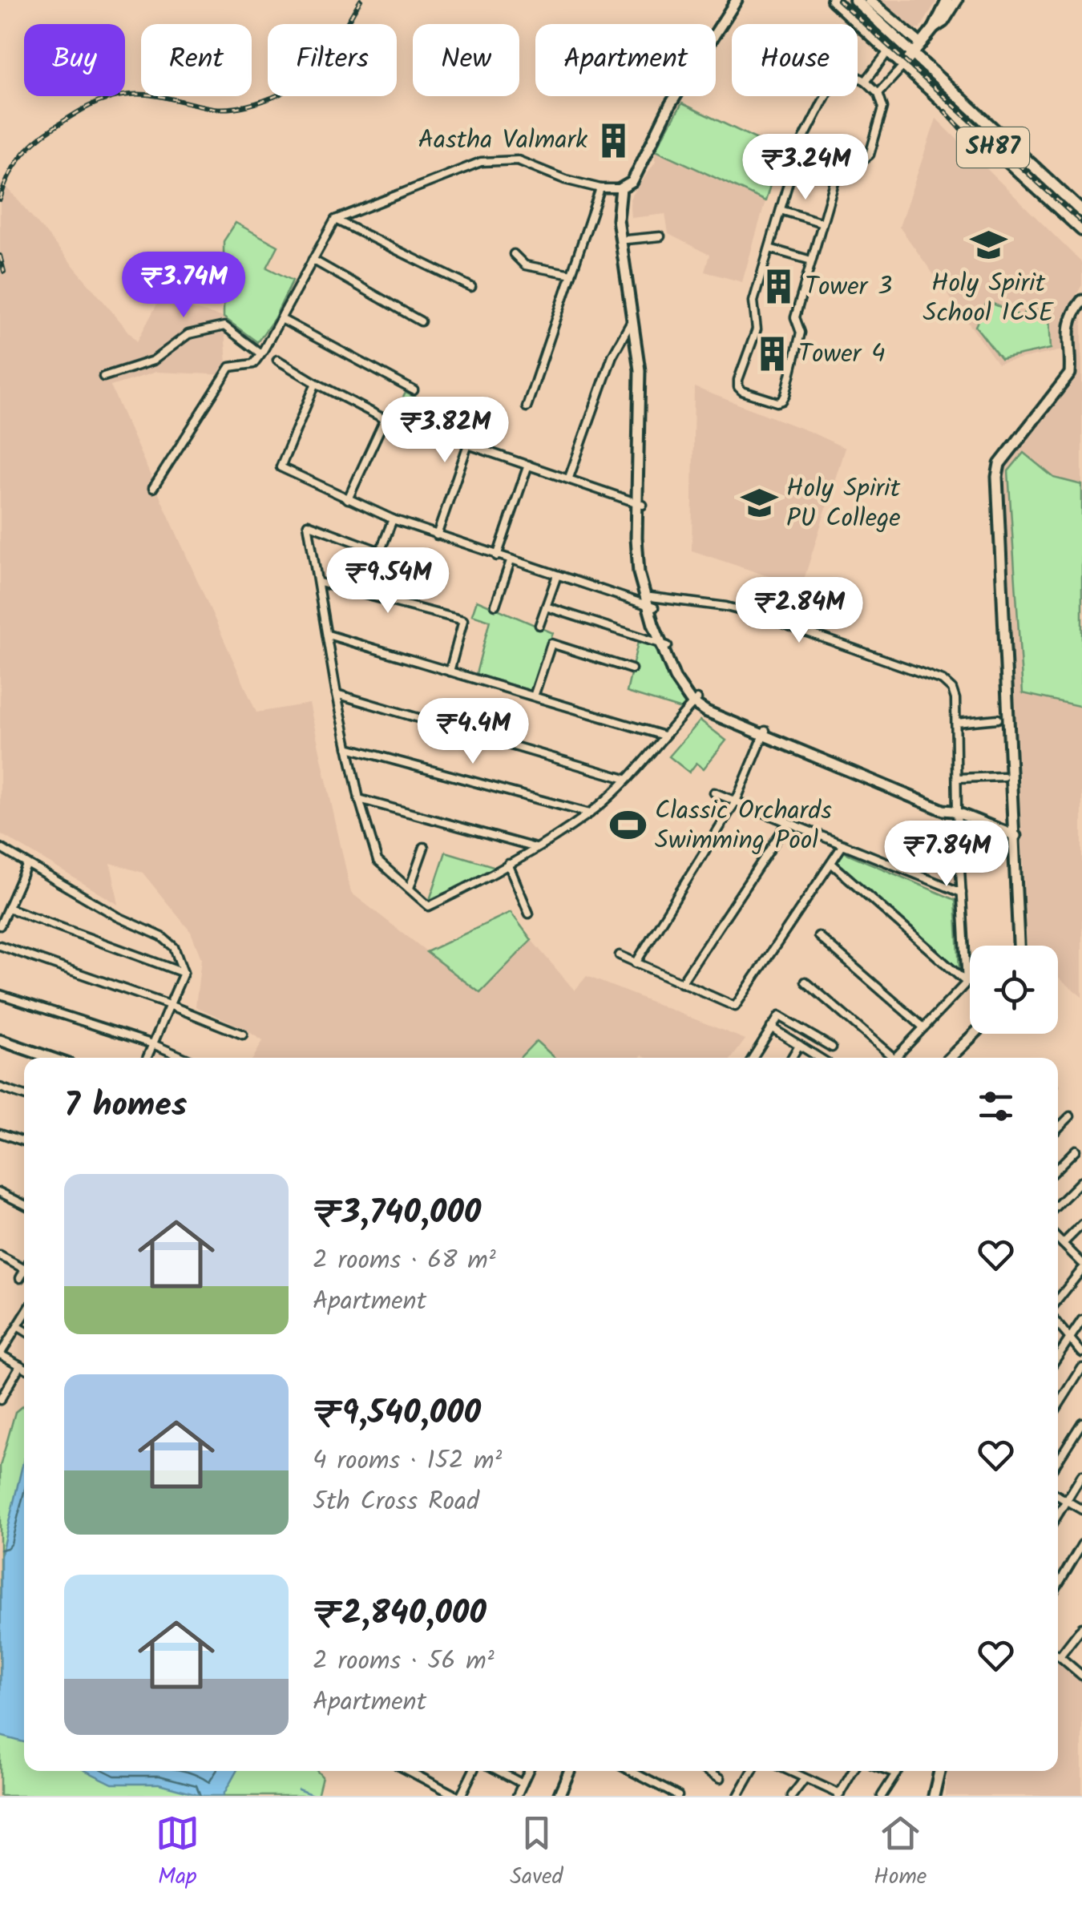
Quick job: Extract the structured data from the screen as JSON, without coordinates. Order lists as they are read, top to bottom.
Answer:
{
  "streets": {
    "main road": ["SH87"]
  },
  "places": {
    "building": ["Aastha Valmark", "Tower 3", "Tower 4"],
    "school or university": ["Holy Spirit School ICSE", "Holy Spirit PU College"],
    "sports": ["Classic Orchards Swimming Pool"]
  },
  "page": {
    "chip": [
      "Buy",
      "Rent",
      "Filters",
      "New",
      "Apartment",
      "House"
    ],
    "price": [
      "₹3.24M",
      "₹3.74M",
      "₹3.82M",
      "₹9.54M",
      "₹2.84M",
      "₹4.4M",
      "₹7.84M"
    ],
    "heading": "7 homes",
    "list": [
      {
        "name": "₹3,740,000",
        "note": "2 rooms · 68 m² · Apartment"
      },
      {
        "name": "₹9,540,000",
        "note": "4 rooms · 152 m² · 5th Cross Road"
      },
      {
        "name": "₹2,840,000",
        "note": "2 rooms · 56 m² · Apartment"
      }
    ],
    "tabs": ["Map", "Saved", "Home"]
  }
}
